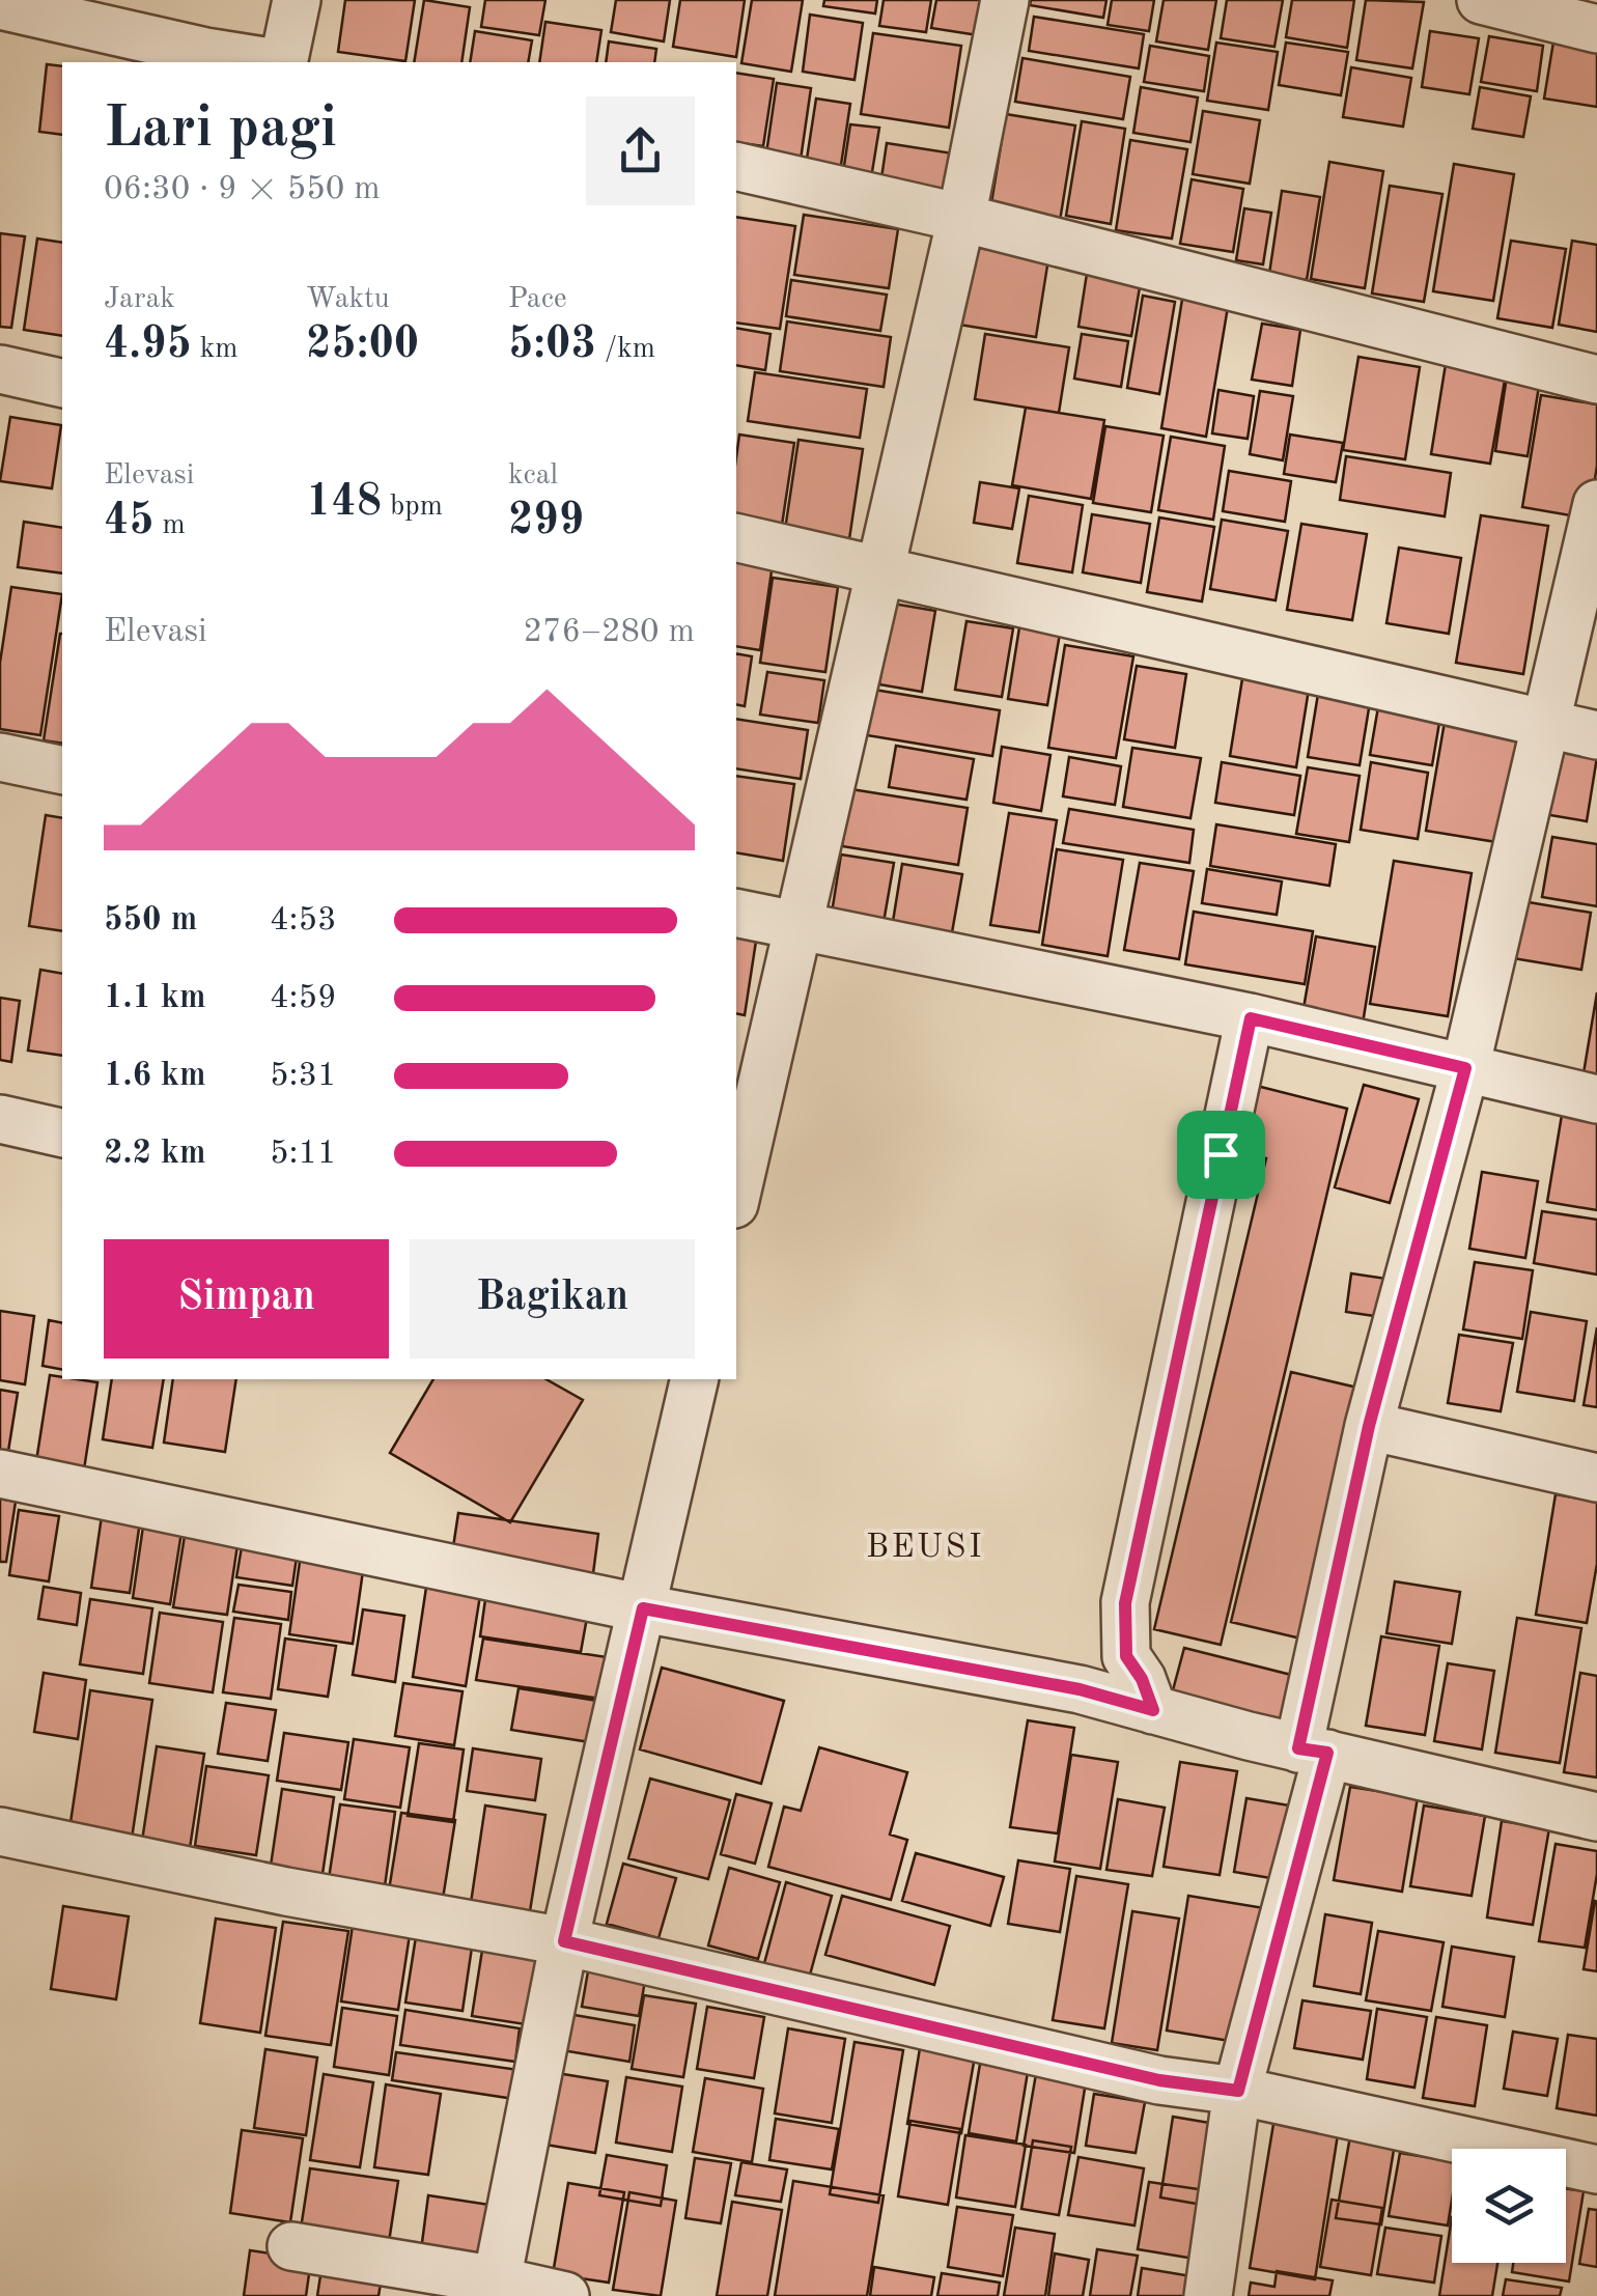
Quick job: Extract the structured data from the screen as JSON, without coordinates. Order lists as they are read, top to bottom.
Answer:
{
  "districts": ["BEUSI"],
  "page": {
    "heading": ["Lari pagi", "06:30 · 9 × 550 m"],
    "stats": [
      ["Jarak", "4.95 km"],
      ["Waktu", "25:00"],
      ["Pace", "5:03 /km"],
      ["Elevasi", "45 m"],
      ["148 bpm"],
      ["kcal", "299"]
    ],
    "chart": ["Elevasi", "276–280 m"],
    "list": [
      {
        "name": "550 m",
        "note": "4:53"
      },
      {
        "name": "1.1 km",
        "note": "4:59"
      },
      {
        "name": "1.6 km",
        "note": "5:31"
      },
      {
        "name": "2.2 km",
        "note": "5:11"
      }
    ],
    "buttons": ["Simpan", "Bagikan"]
  }
}
